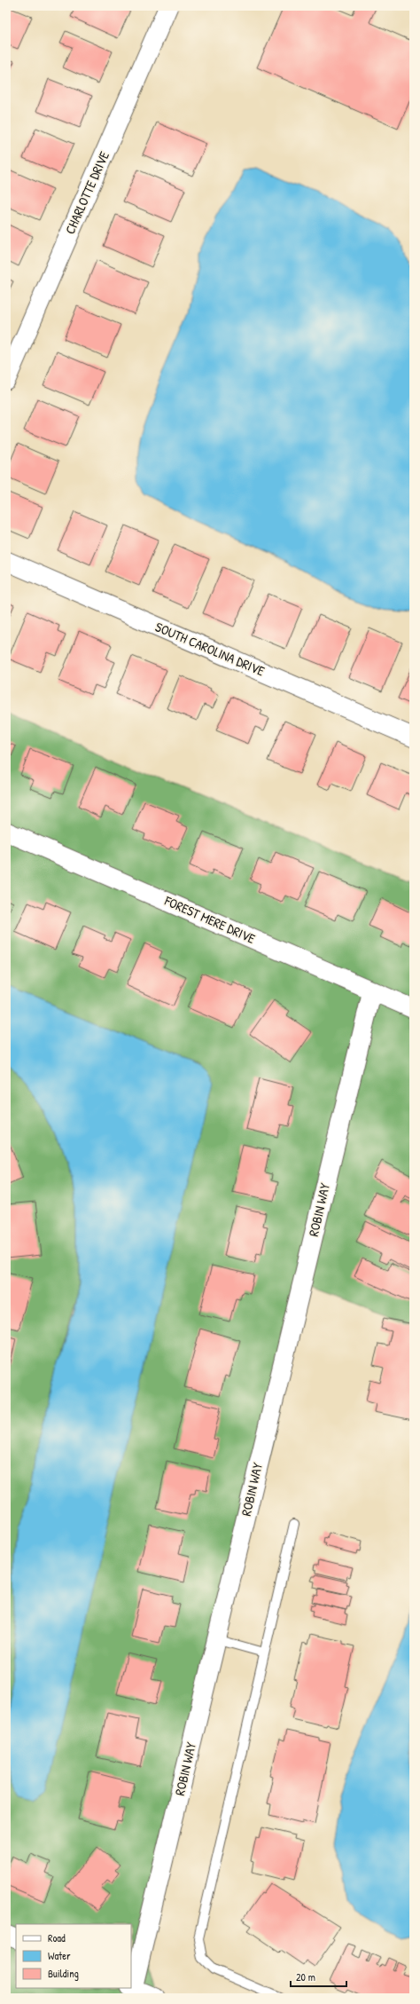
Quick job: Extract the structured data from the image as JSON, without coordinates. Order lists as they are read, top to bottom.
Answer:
{
  "streets": {
    "street": [
      "CHARLOTTE DRIVE",
      "SOUTH CAROLINA DRIVE",
      "FOREST MERE DRIVE",
      "ROBIN WAY"
    ]
  },
  "crossings": [
    ["FOREST MERE DRIVE", "ROBIN WAY"]
  ],
  "legend": ["Road", "Water", "Building"],
  "scale_bar": "20 m"
}
